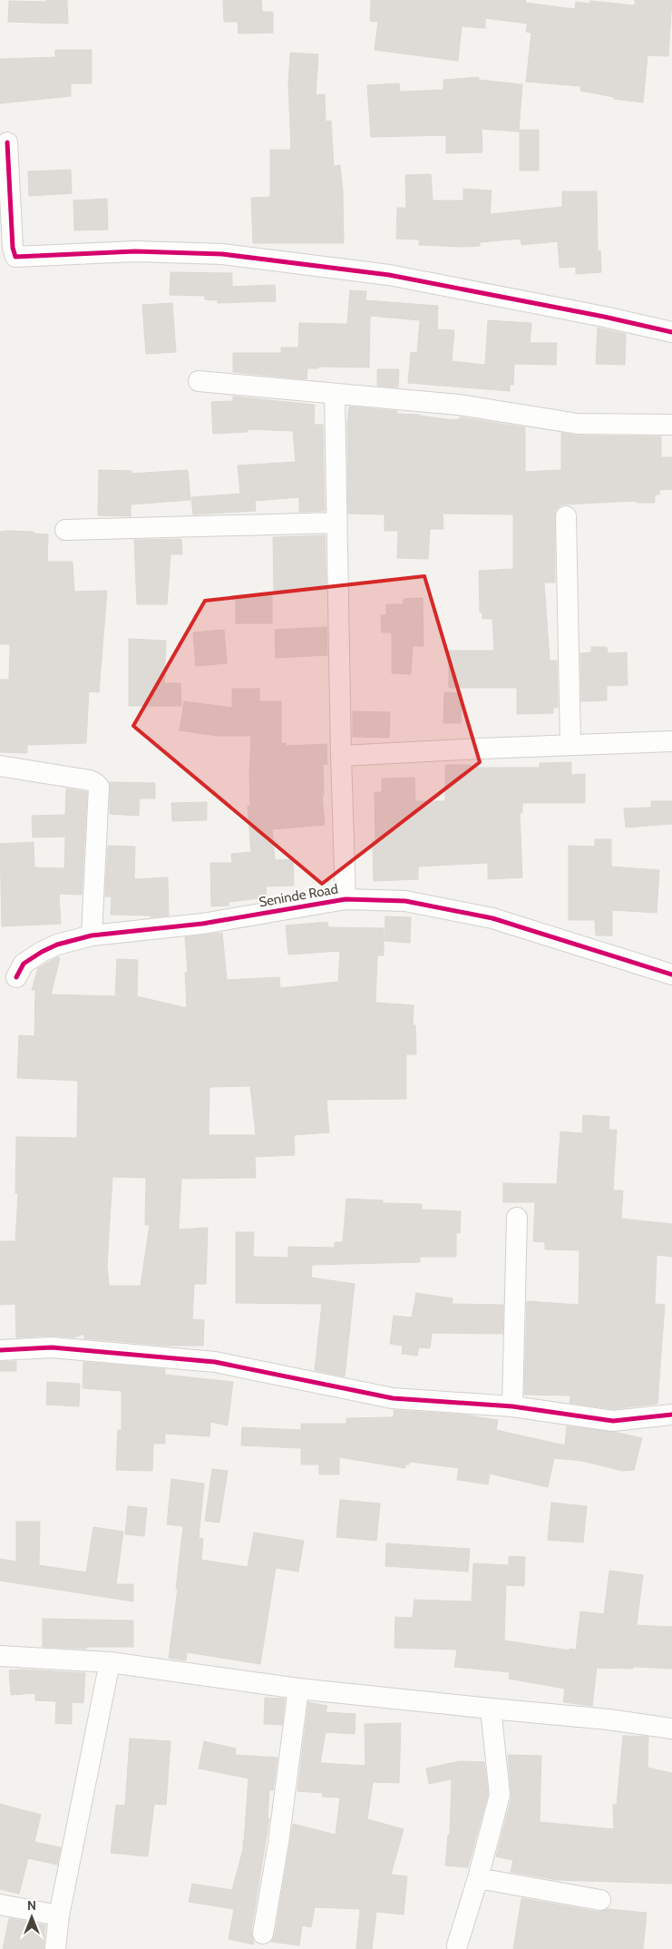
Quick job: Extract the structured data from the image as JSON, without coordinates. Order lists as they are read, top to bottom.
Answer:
{
  "streets": {
    "street": ["Seninde Road"]
  },
  "north": "top"
}
